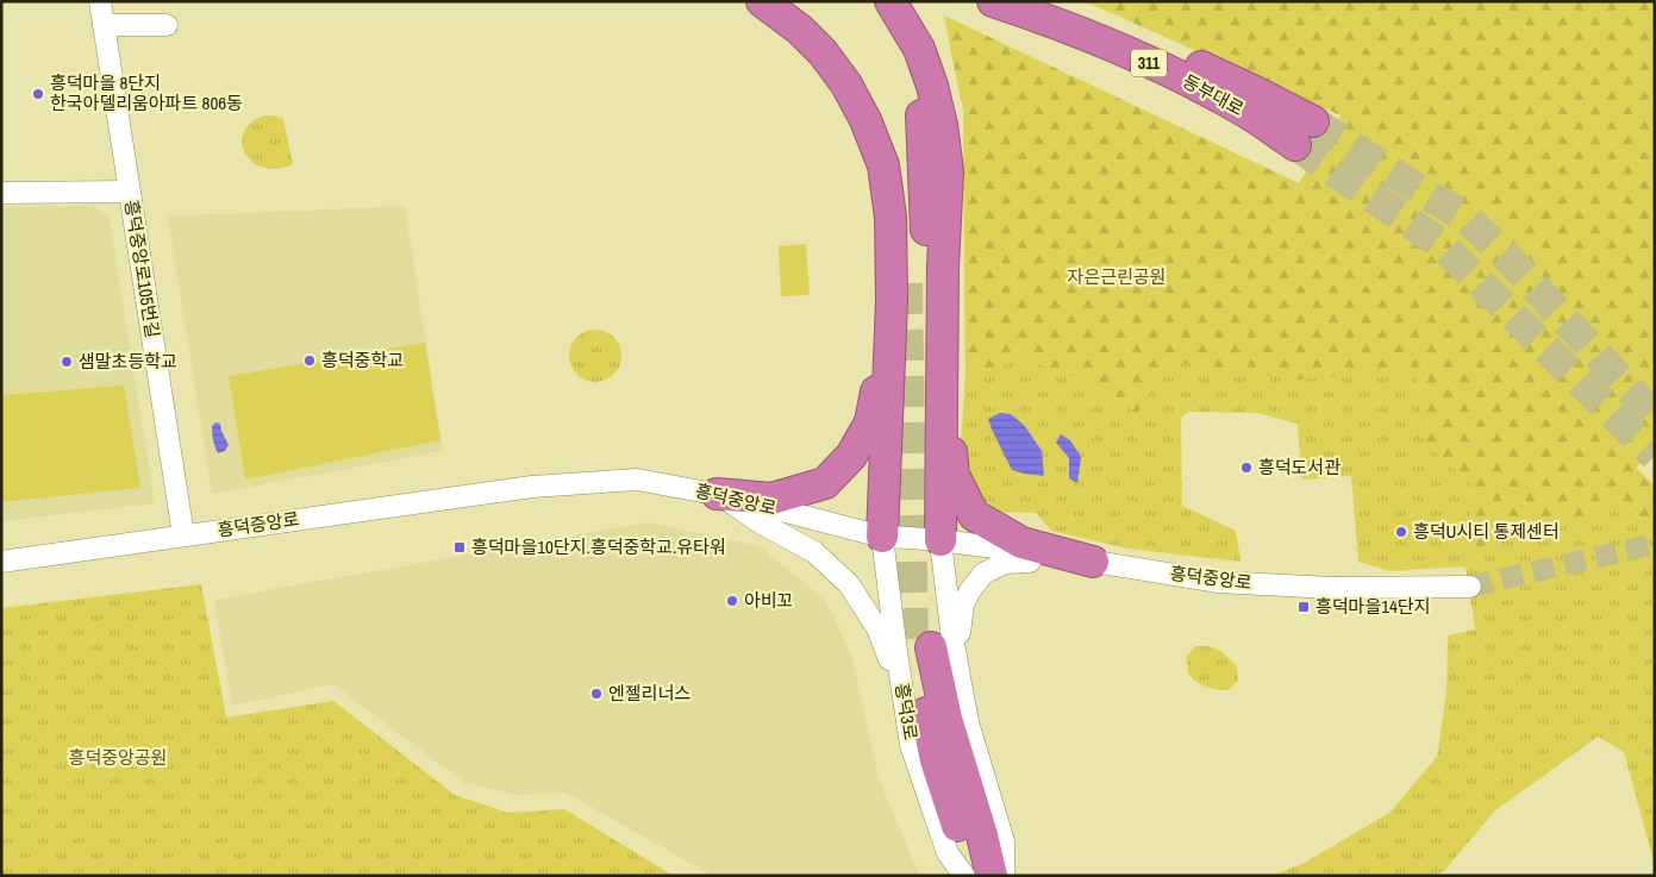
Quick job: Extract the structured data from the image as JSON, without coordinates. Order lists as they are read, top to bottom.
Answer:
{
  "streets": {
    "highway": ["311", "동부대로"],
    "street": ["흥덕중앙로105번길", "흥덕중앙로", "흥덕3로"]
  },
  "crossings": [
    ["흥덕중앙로105번길", "흥덕중앙로"],
    ["흥덕중앙로", "흥덕3로"]
  ],
  "parks": ["자은근린공원", "흥덕중앙공원"],
  "places": {
    "other": [
      "흥덕마을 8단지 한국아델리움아파트 806동",
      "흥덕중학교",
      "샘말초등학교",
      "흥덕도서관",
      "흥덕U시티 통제센터",
      "아비꼬",
      "엔젤리너스"
    ],
    "transit": ["흥덕마을10단지.흥덕중학교.유타워", "흥덕마을14단지"]
  }
}
